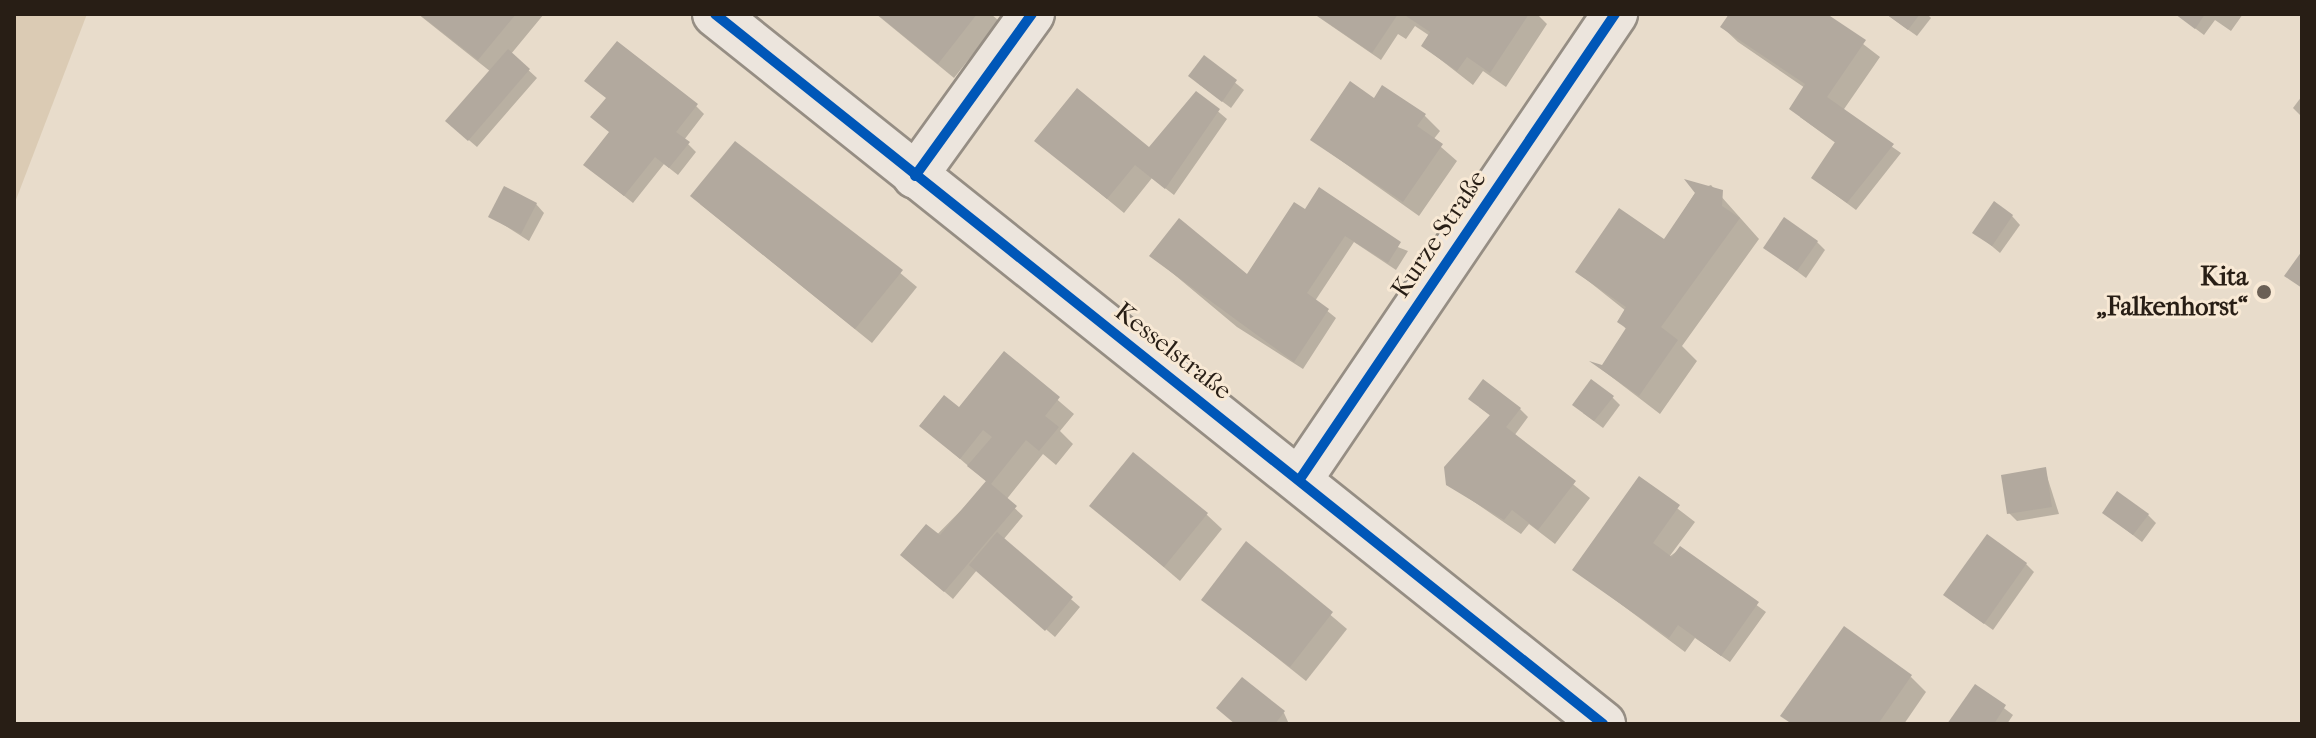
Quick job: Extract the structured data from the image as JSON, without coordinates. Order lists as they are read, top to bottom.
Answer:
{
  "streets": {
    "street": ["Kurze Straße", "Kesselstraße"]
  },
  "crossings": [
    ["Kurze Straße", "Kesselstraße"]
  ],
  "places": ["Kita „Falkenhorst“"]
}
